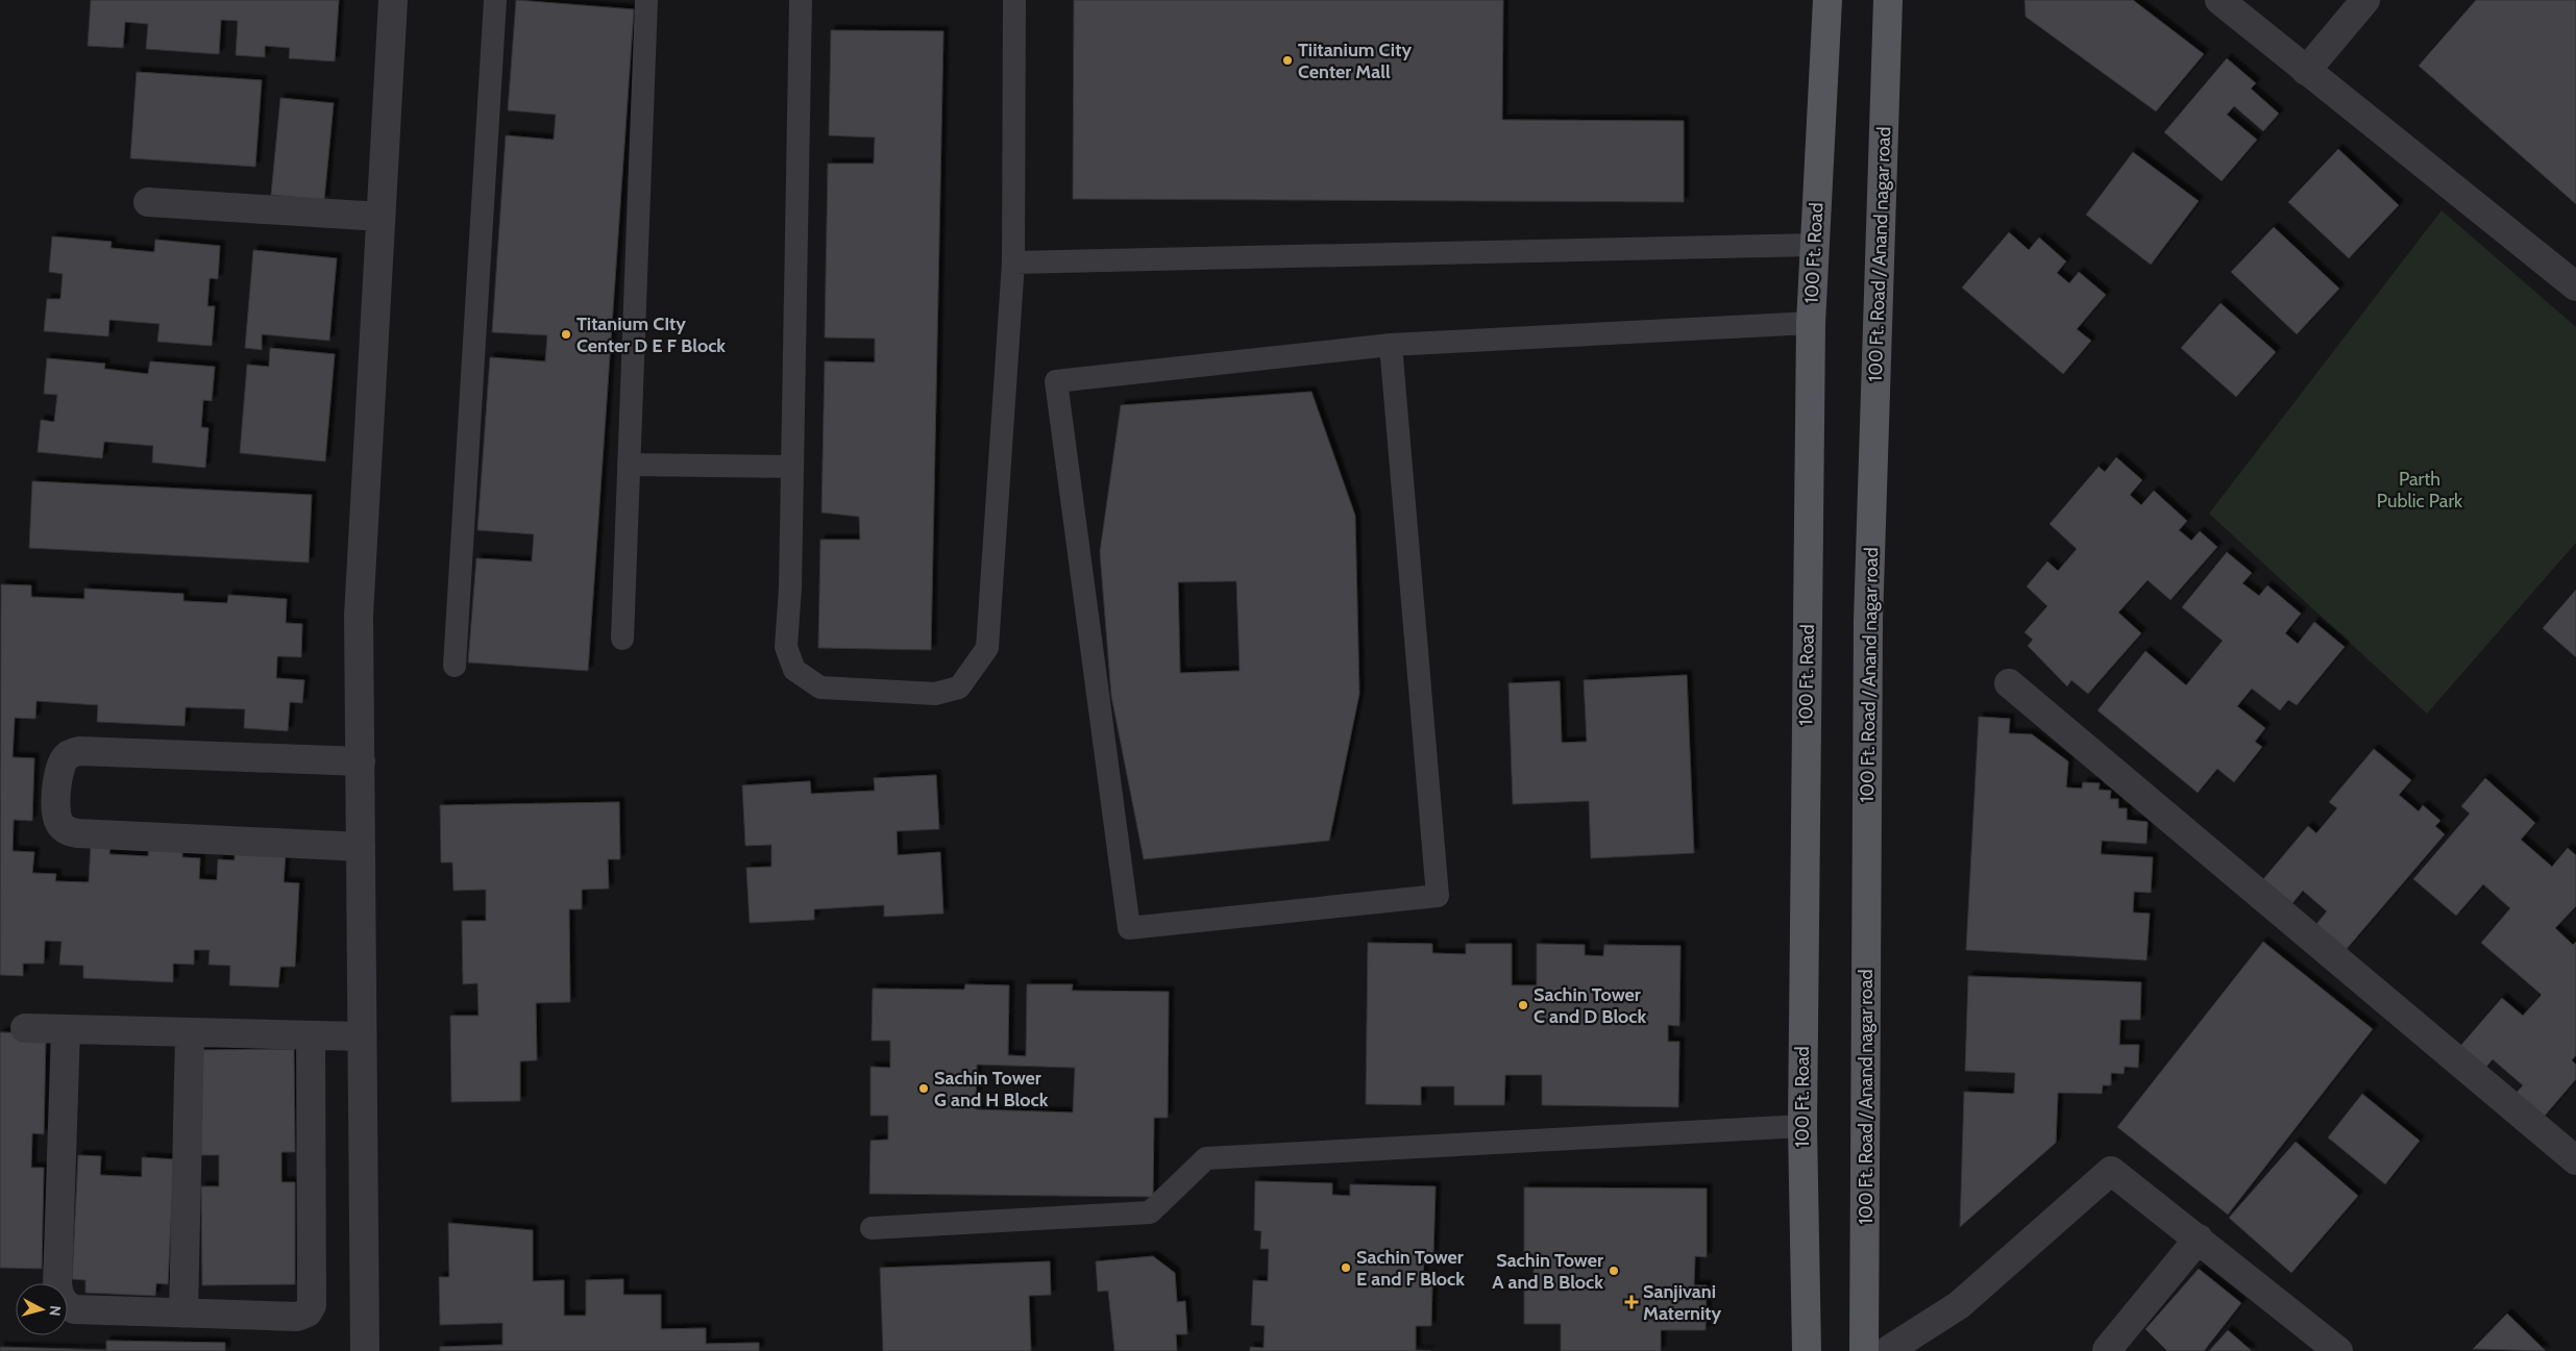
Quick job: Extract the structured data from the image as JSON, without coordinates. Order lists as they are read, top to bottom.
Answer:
{
  "streets": {
    "main road": ["100 Ft. Road", "100 Ft. Road / Anand nagar road"]
  },
  "parks": ["Parth Public Park"],
  "places": {
    "other": [
      "Tiitanium City Center Mall",
      "Titanium CIty Center D E F Block",
      "Sachin Tower C and D Block",
      "Sachin Tower G and H Block",
      "Sachin Tower E and F Block",
      "Sachin Tower A and B Block"
    ],
    "health": ["Sanjivani Maternity"]
  },
  "north": "right"
}
